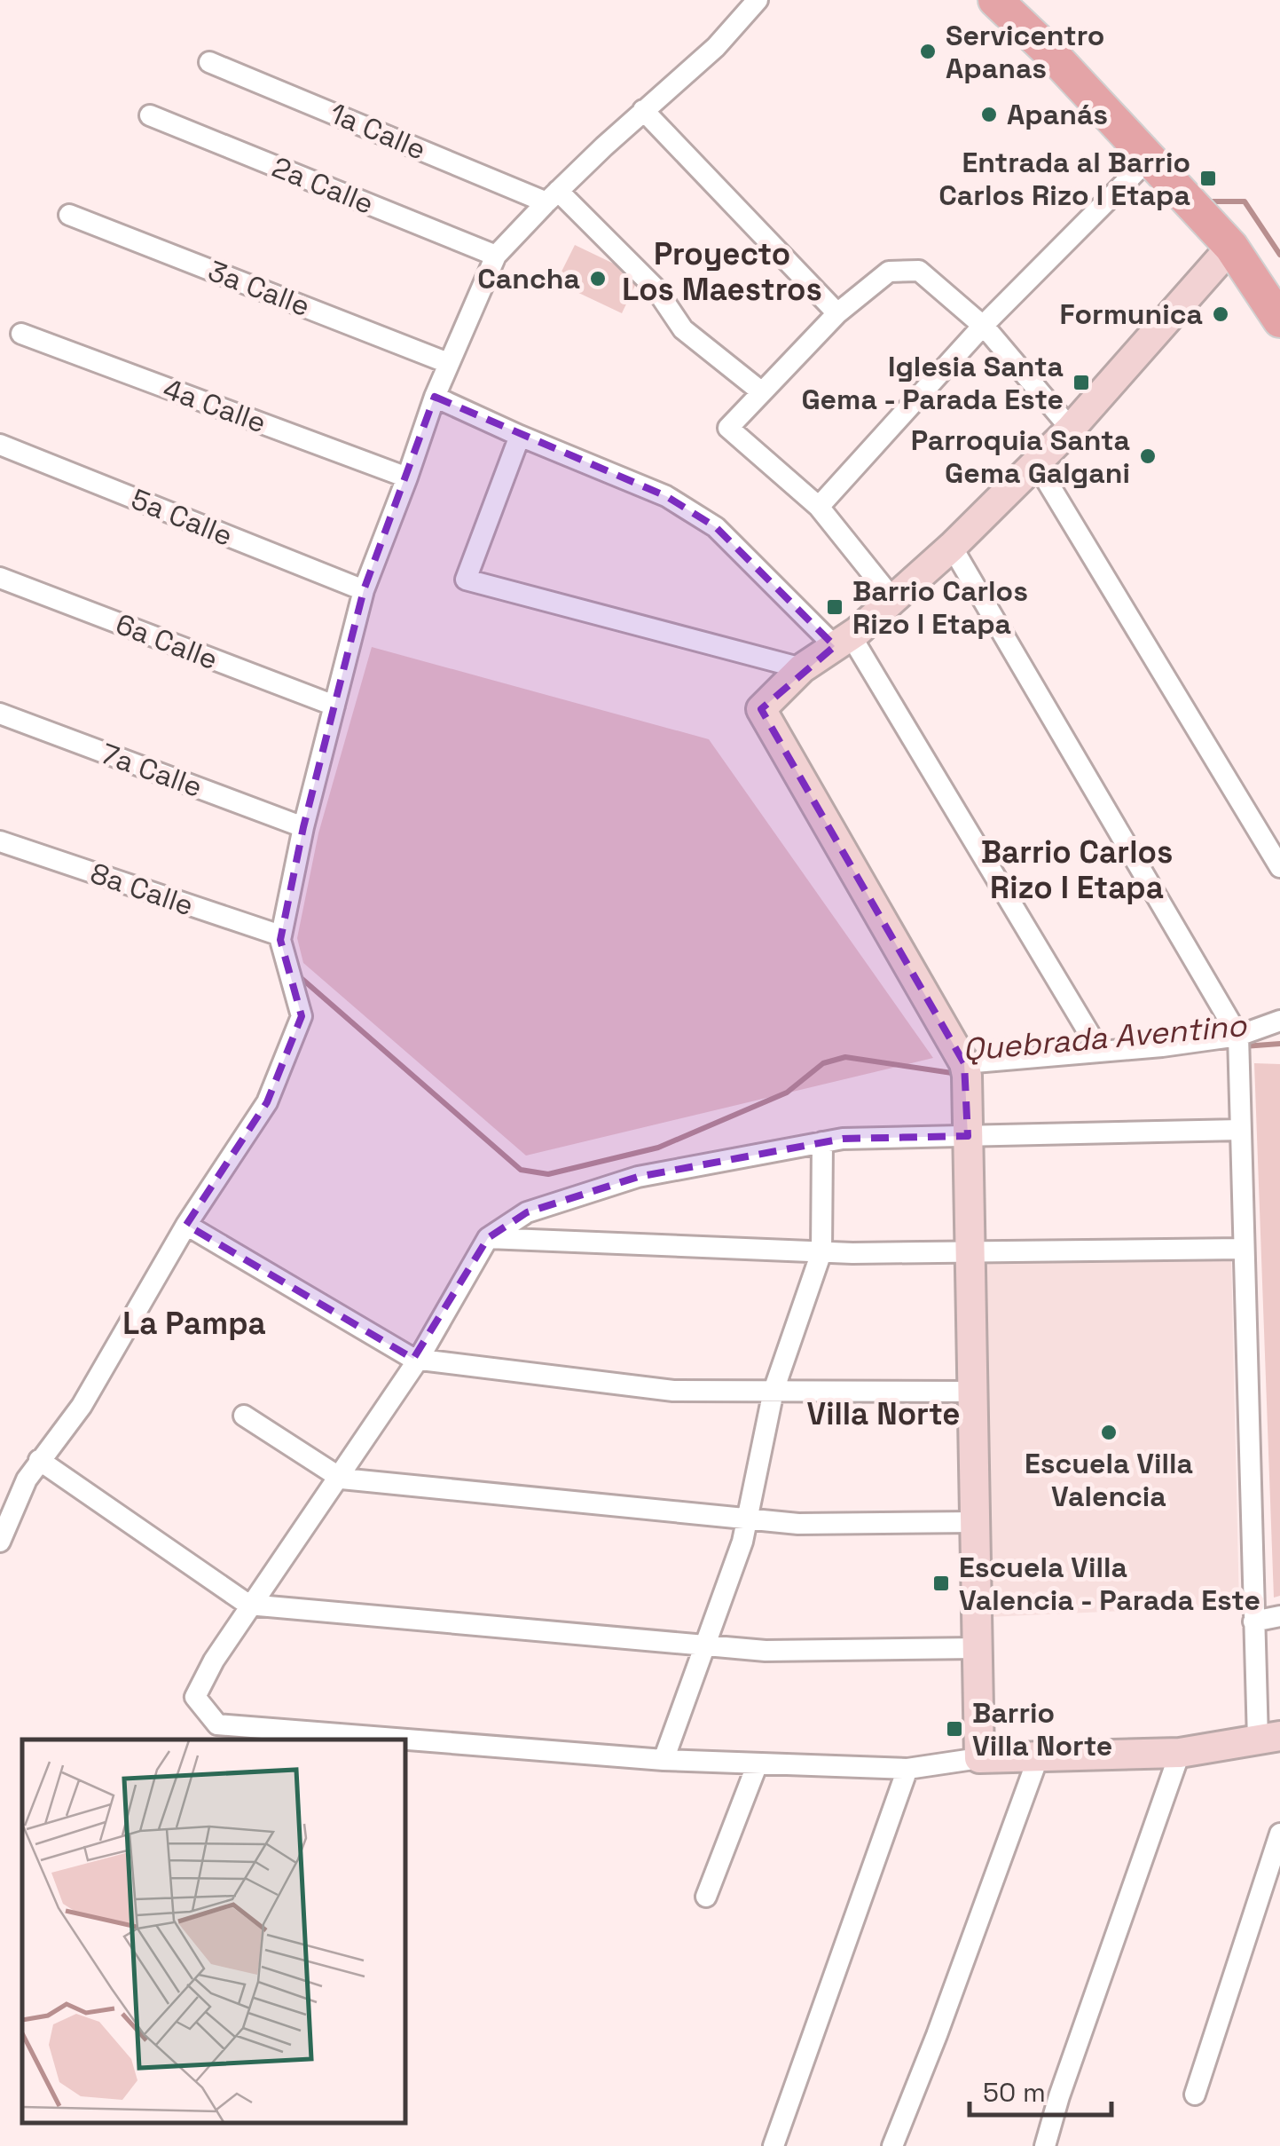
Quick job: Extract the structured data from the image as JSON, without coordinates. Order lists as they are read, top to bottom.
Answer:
{
  "streets": {
    "street": [
      "1a Calle",
      "2a Calle",
      "3a Calle",
      "4a Calle",
      "5a Calle",
      "6a Calle",
      "7a Calle",
      "8a Calle"
    ]
  },
  "districts": [
    "Proyecto Los Maestros",
    "Barrio Carlos Rizo I Etapa",
    "La Pampa",
    "Villa Norte"
  ],
  "water": ["Quebrada Aventino"],
  "places": {
    "other": [
      "Servicentro Apanas",
      "Apanás",
      "Cancha",
      "Formunica",
      "Parroquia Santa Gema Galgani",
      "Escuela Villa Valencia"
    ],
    "transit": [
      "Entrada al Barrio Carlos Rizo I Etapa",
      "Iglesia Santa Gema - Parada Este",
      "Barrio Carlos Rizo I Etapa",
      "Escuela Villa Valencia - Parada Este",
      "Barrio Villa Norte"
    ]
  },
  "scale_bar": "50 m"
}
